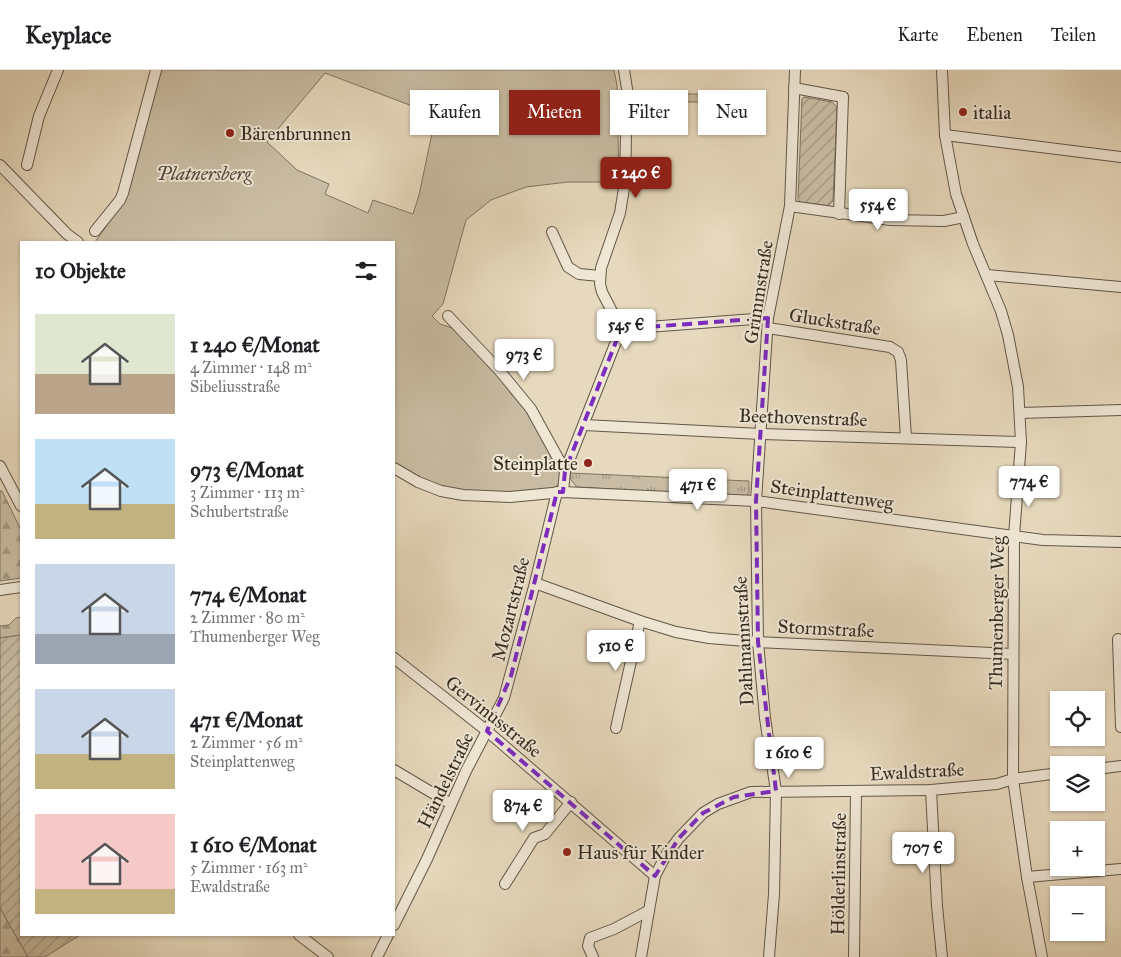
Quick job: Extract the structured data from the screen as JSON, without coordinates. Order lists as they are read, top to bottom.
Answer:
{
  "streets": {
    "street": [
      "Grimmstraße",
      "Gluckstraße",
      "Beethovenstraße",
      "Steinplattenweg",
      "Mozartstraße",
      "Thumenberger Weg",
      "Stormstraße",
      "Dahlmannstraße",
      "Gervinusstraße",
      "Ewaldstraße",
      "Händelstraße",
      "Hölderlinstraße"
    ]
  },
  "crossings": [
    ["Grimmstraße", "Gluckstraße"],
    ["Grimmstraße", "Beethovenstraße"],
    ["Grimmstraße", "Steinplattenweg"],
    ["Grimmstraße", "Dahlmannstraße"],
    ["Gluckstraße", "Beethovenstraße"],
    ["Beethovenstraße", "Mozartstraße"],
    ["Beethovenstraße", "Thumenberger Weg"],
    ["Steinplattenweg", "Mozartstraße"],
    ["Steinplattenweg", "Thumenberger Weg"],
    ["Steinplattenweg", "Dahlmannstraße"],
    ["Mozartstraße", "Stormstraße"],
    ["Mozartstraße", "Gervinusstraße"],
    ["Mozartstraße", "Händelstraße"],
    ["Thumenberger Weg", "Stormstraße"],
    ["Thumenberger Weg", "Ewaldstraße"],
    ["Stormstraße", "Dahlmannstraße"],
    ["Dahlmannstraße", "Ewaldstraße"],
    ["Gervinusstraße", "Ewaldstraße"],
    ["Gervinusstraße", "Händelstraße"],
    ["Ewaldstraße", "Hölderlinstraße"]
  ],
  "parks": ["Platnersberg"],
  "places": [
    "italia",
    "Bärenbrunnen",
    "Steinplatte",
    "Haus für Kinder"
  ],
  "page": {
    "header": "Keyplace",
    "nav": ["Karte", "Ebenen", "Teilen"],
    "chip": [
      "Kaufen",
      "Mieten",
      "Filter",
      "Neu"
    ],
    "price": [
      "1 240 €",
      "554 €",
      "545 €",
      "973 €",
      "774 €",
      "471 €",
      "510 €",
      "1 610 €",
      "874 €",
      "707 €"
    ],
    "heading": "10 Objekte",
    "list": [
      {
        "name": "1 240 €/Monat",
        "note": "4 Zimmer · 148 m² · Sibeliusstraße"
      },
      {
        "name": "973 €/Monat",
        "note": "3 Zimmer · 113 m² · Schubertstraße"
      },
      {
        "name": "774 €/Monat",
        "note": "2 Zimmer · 80 m² · Thumenberger Weg"
      },
      {
        "name": "471 €/Monat",
        "note": "2 Zimmer · 56 m² · Steinplattenweg"
      },
      {
        "name": "1 610 €/Monat",
        "note": "5 Zimmer · 163 m² · Ewaldstraße"
      }
    ],
    "map_buttons": ["+", "−"]
  }
}
